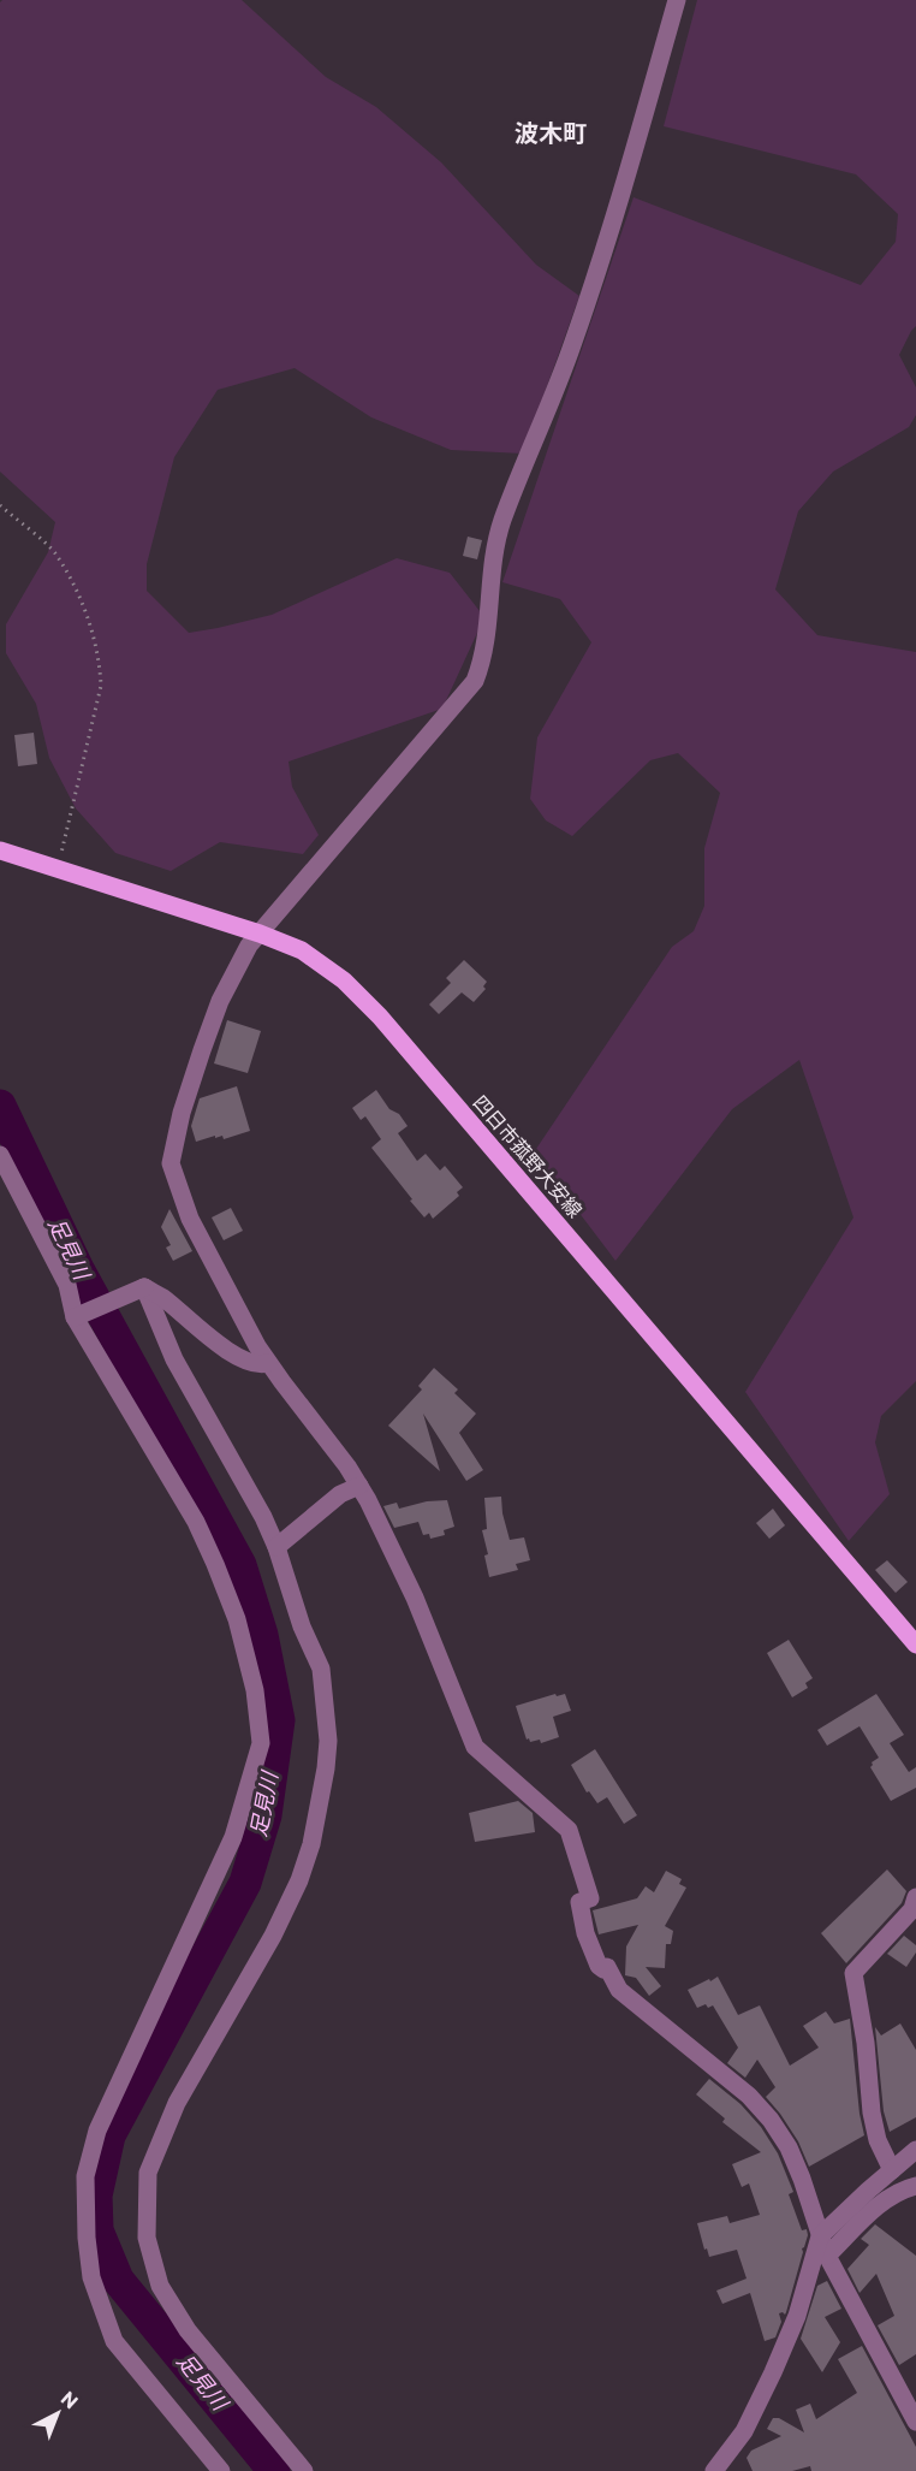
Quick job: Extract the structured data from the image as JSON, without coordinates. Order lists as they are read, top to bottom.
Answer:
{
  "streets": {
    "main road": ["四日市菰野大安線"]
  },
  "districts": ["波木町"],
  "water": ["足見川"],
  "north": "top right"
}
